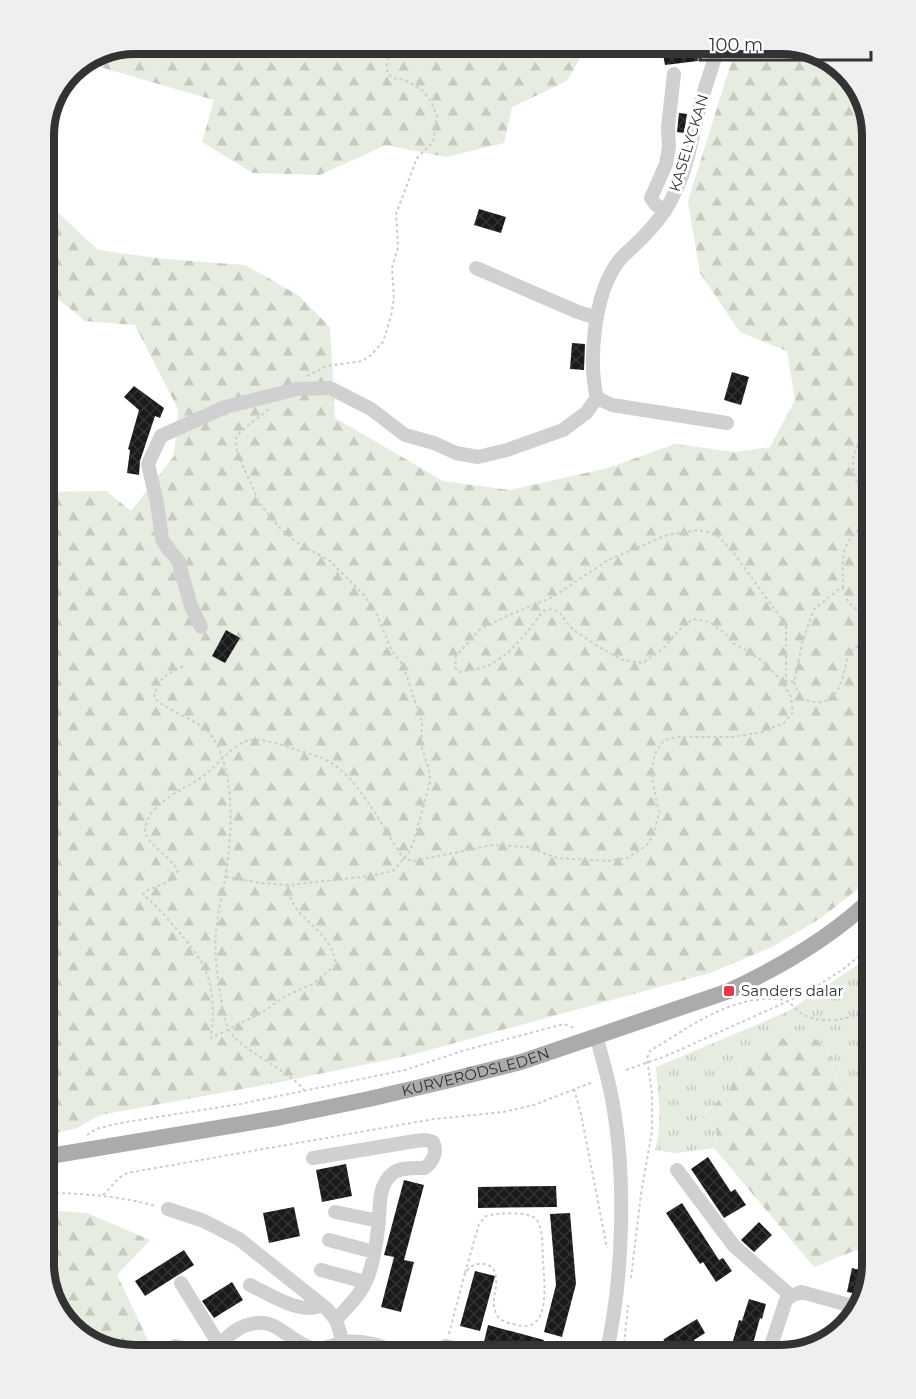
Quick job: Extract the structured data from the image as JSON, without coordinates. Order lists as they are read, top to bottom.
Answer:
{
  "streets": {
    "main road": ["KURVERÖDSLEDEN"],
    "street": ["KASELYCKAN"]
  },
  "places": {
    "transit": ["Sanders dalar"]
  },
  "scale_bar": "100 m"
}
